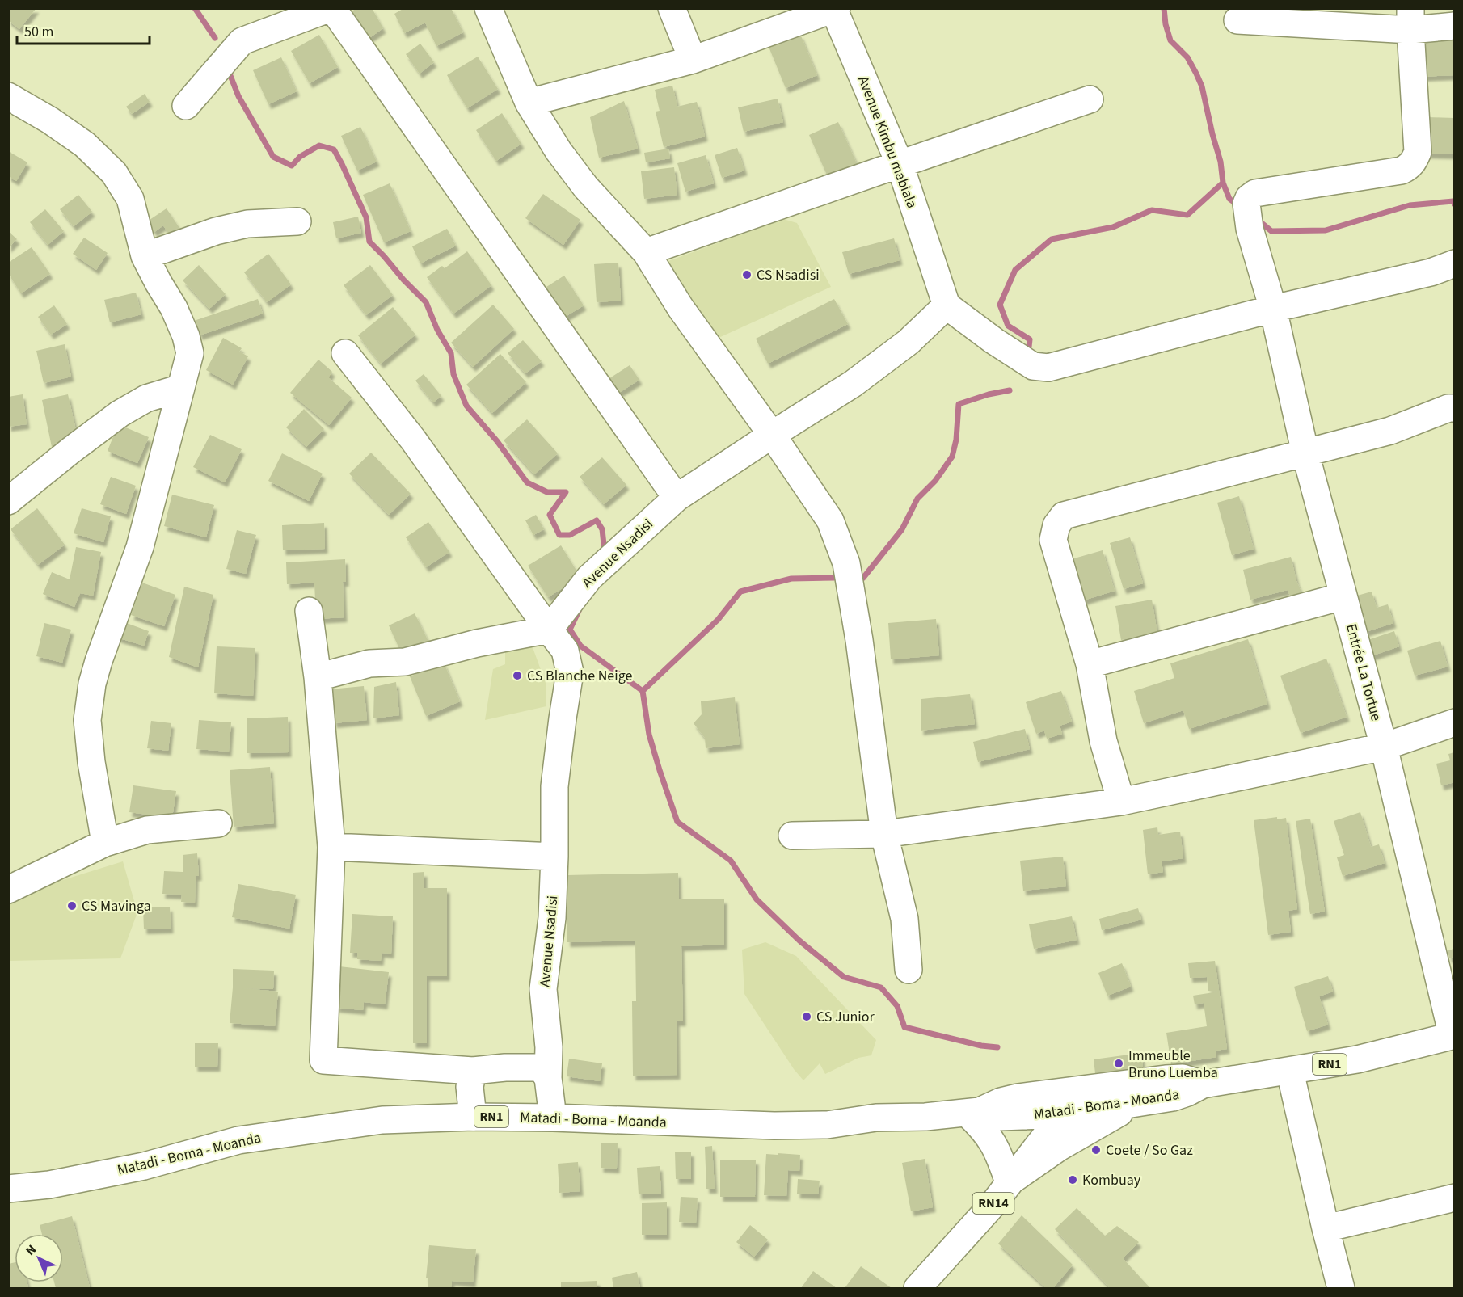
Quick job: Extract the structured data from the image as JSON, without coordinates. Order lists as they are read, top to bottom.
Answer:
{
  "streets": {
    "main road": [
      "Avenue Kimbu mabiala",
      "Avenue Nsadisi",
      "Entrée La Tortue",
      "RN1",
      "Matadi - Boma - Moanda",
      "RN14"
    ]
  },
  "crossings": [
    ["Avenue Kimbu mabiala", "Avenue Nsadisi"],
    ["Avenue Nsadisi", "Matadi - Boma - Moanda"],
    ["Entrée La Tortue", "Matadi - Boma - Moanda"],
    ["Matadi - Boma - Moanda", "RN14"]
  ],
  "places": [
    "CS Nsadisi",
    "CS Blanche Neige",
    "CS Mavinga",
    "CS Junior",
    "Immeuble Bruno Luemba",
    "Coete / So Gaz",
    "Kombuay"
  ],
  "scale_bar": "50 m",
  "north": "top left"
}
